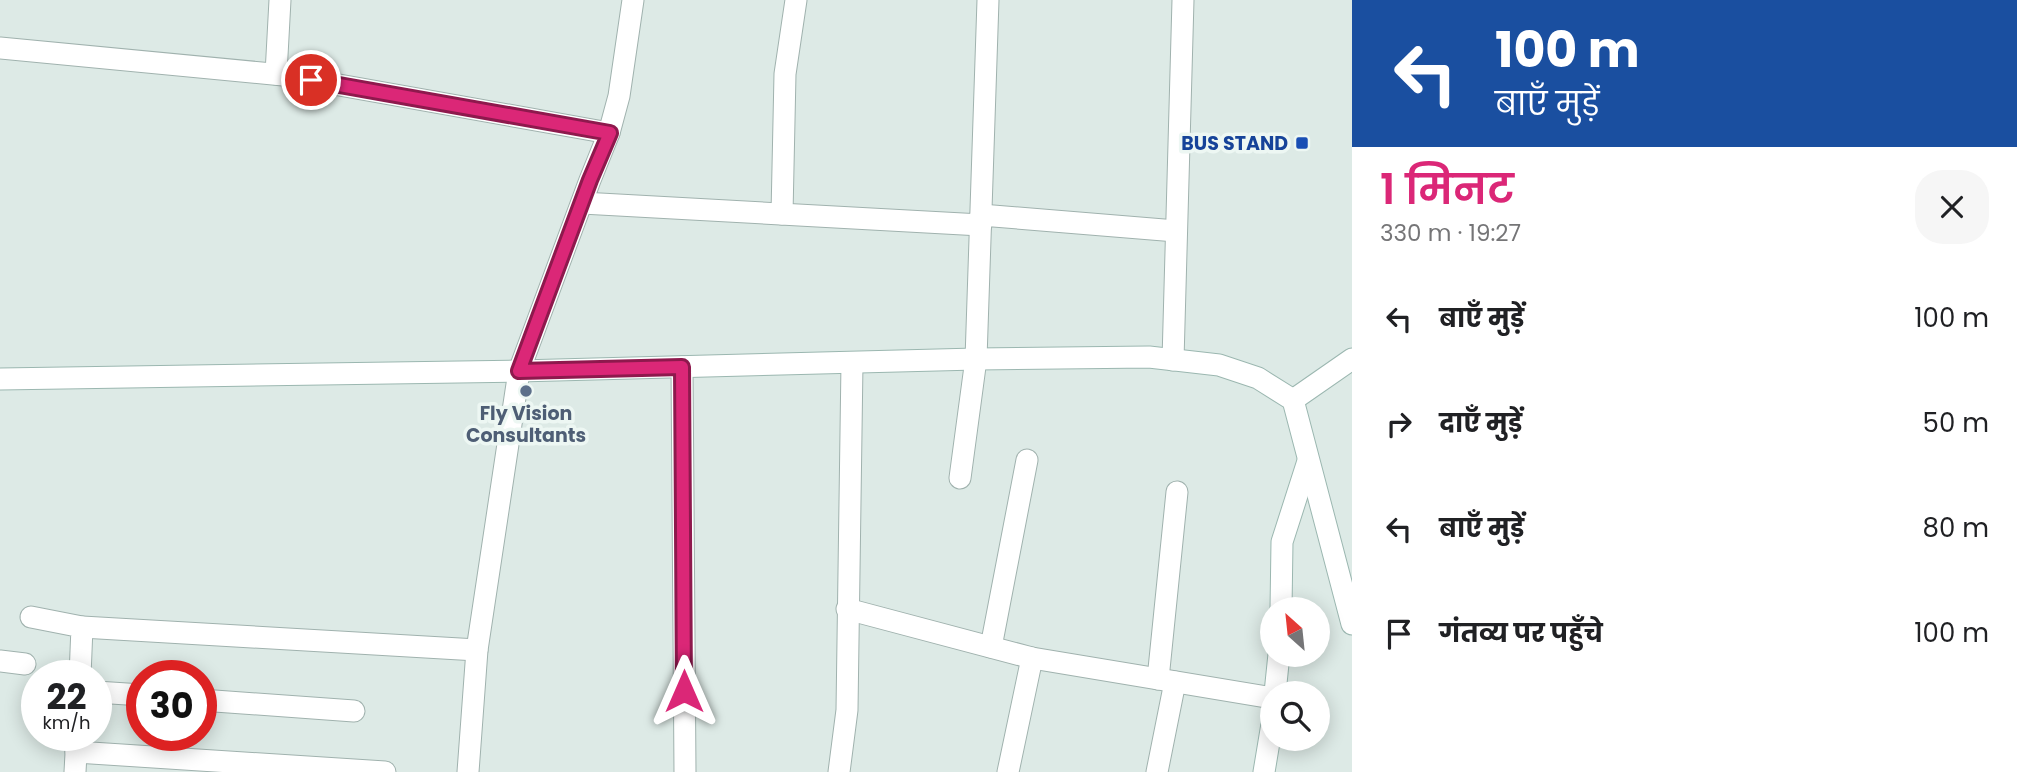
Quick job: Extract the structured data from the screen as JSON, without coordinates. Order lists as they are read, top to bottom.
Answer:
{
  "places": {
    "transit": ["BUS STAND"],
    "other": ["Fly Vision Consultants"]
  },
  "north": "top left",
  "page": {
    "turn": ["100 m", "बाएँ मुड़ें"],
    "heading": ["1 मिनट", "330 m · 19:27"],
    "list": [
      {
        "name": "बाएँ मुड़ें",
        "value": "100 m"
      },
      {
        "name": "दाएँ मुड़ें",
        "value": "50 m"
      },
      {
        "name": "बाएँ मुड़ें",
        "value": "80 m"
      },
      {
        "name": "गंतव्य पर पहुँचे",
        "value": "100 m"
      }
    ],
    "speed": "22 km/h",
    "limit": "30"
  }
}
